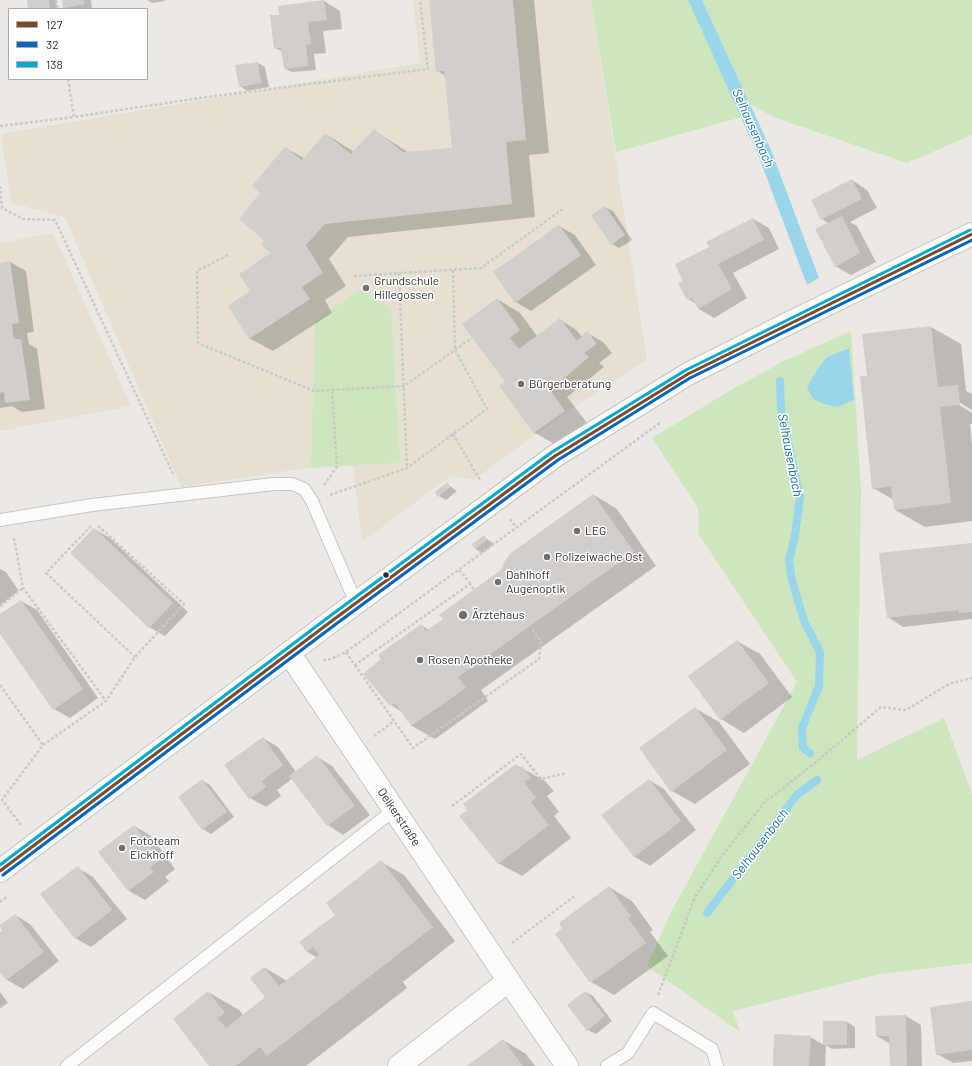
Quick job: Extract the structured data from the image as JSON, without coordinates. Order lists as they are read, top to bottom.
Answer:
{
  "streets": {
    "street": ["Oelkerstraße"]
  },
  "water": ["Selhausenbach"],
  "places": [
    "Grundschule Hillegossen",
    "Bürgerberatung",
    "LEG",
    "Polizeiwache Ost",
    "Dahlhoff Augenoptik",
    "Ärztehaus",
    "Rosen Apotheke",
    "Fototeam Eickhoff"
  ],
  "lines": ["transit line 138", "transit line 127", "transit line 32"],
  "legend": ["127", "32", "138"]
}
